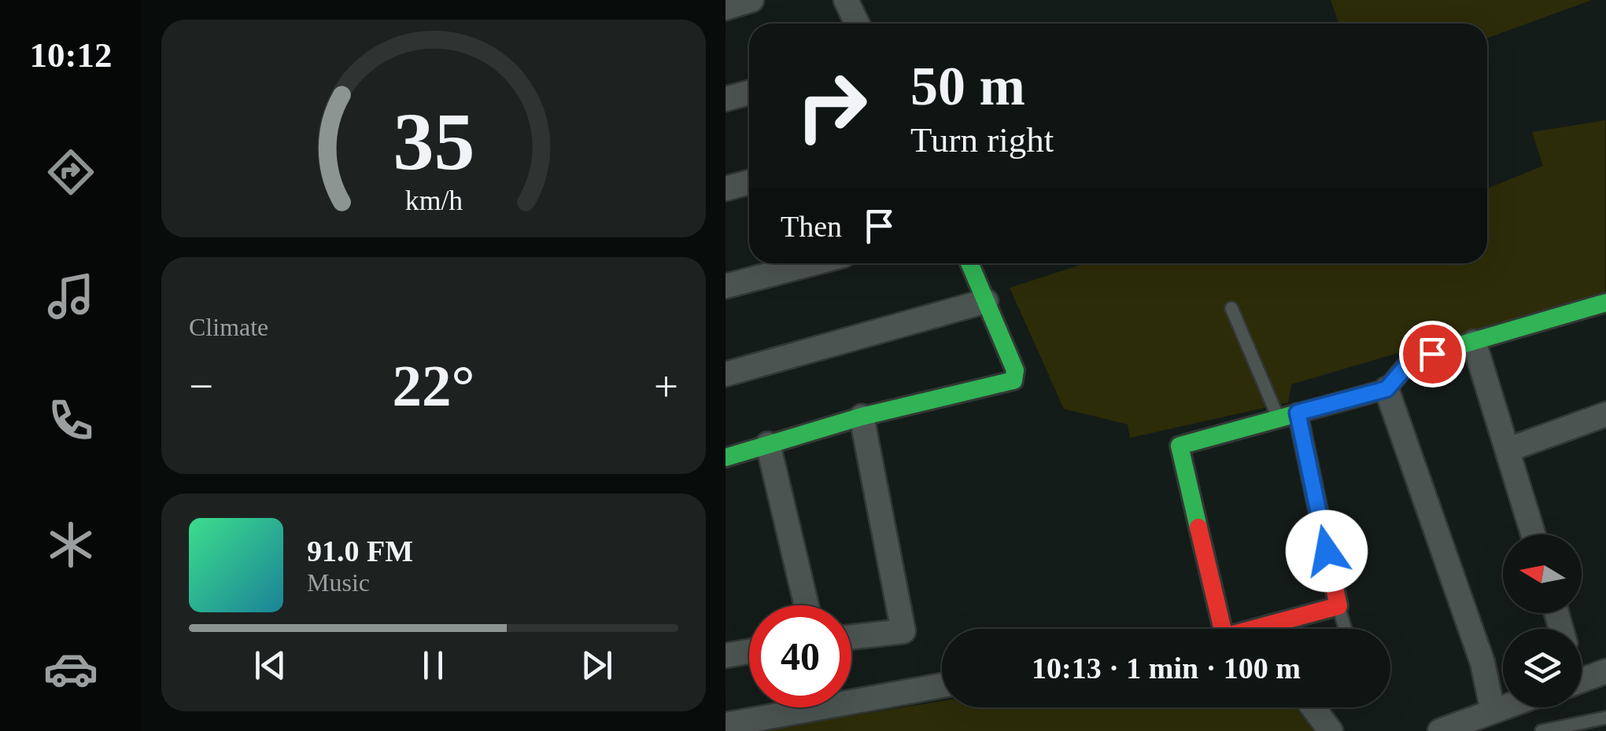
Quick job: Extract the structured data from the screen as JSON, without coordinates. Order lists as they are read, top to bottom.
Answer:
{
  "north": "left",
  "page": {
    "tabs": "10:12",
    "turn": ["50 m", "Turn right"],
    "then": "Then",
    "tile": "Climate",
    "heat": ["−", "22°", "+"],
    "song": ["91.0 FM", "Music"],
    "limit": "40",
    "trip": "10:13 · 1 min · 100 m",
    "gauge": ["35", "km/h"]
  }
}
